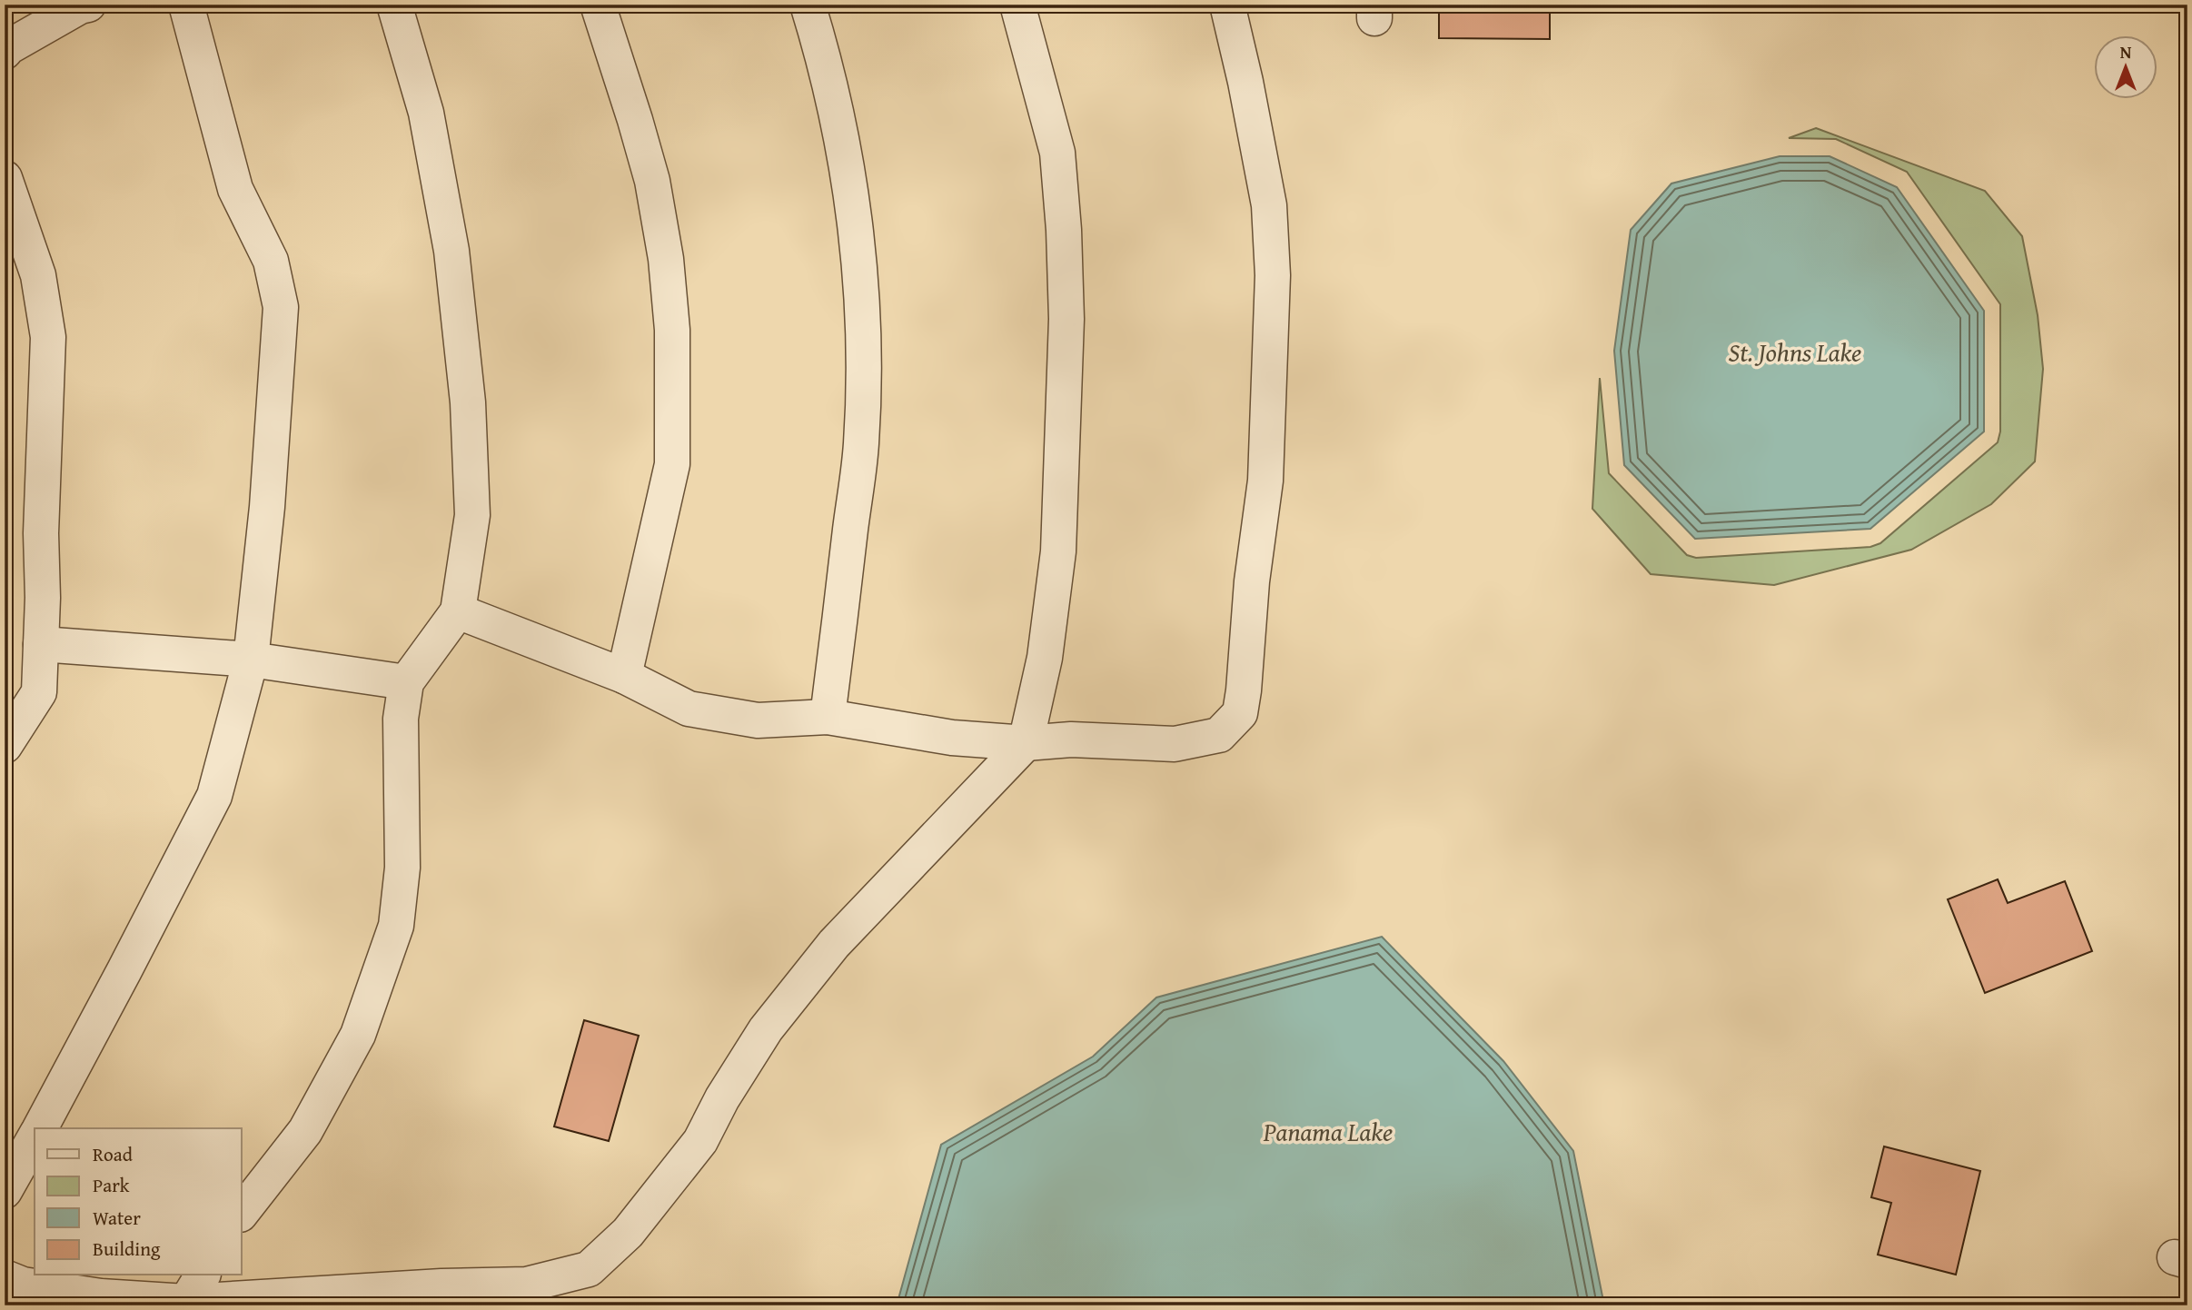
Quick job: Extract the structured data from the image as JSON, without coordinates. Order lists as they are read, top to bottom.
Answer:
{
  "water": ["St. Johns Lake", "Panama Lake"],
  "legend": [
    "Road",
    "Park",
    "Water",
    "Building"
  ],
  "north": "top"
}
